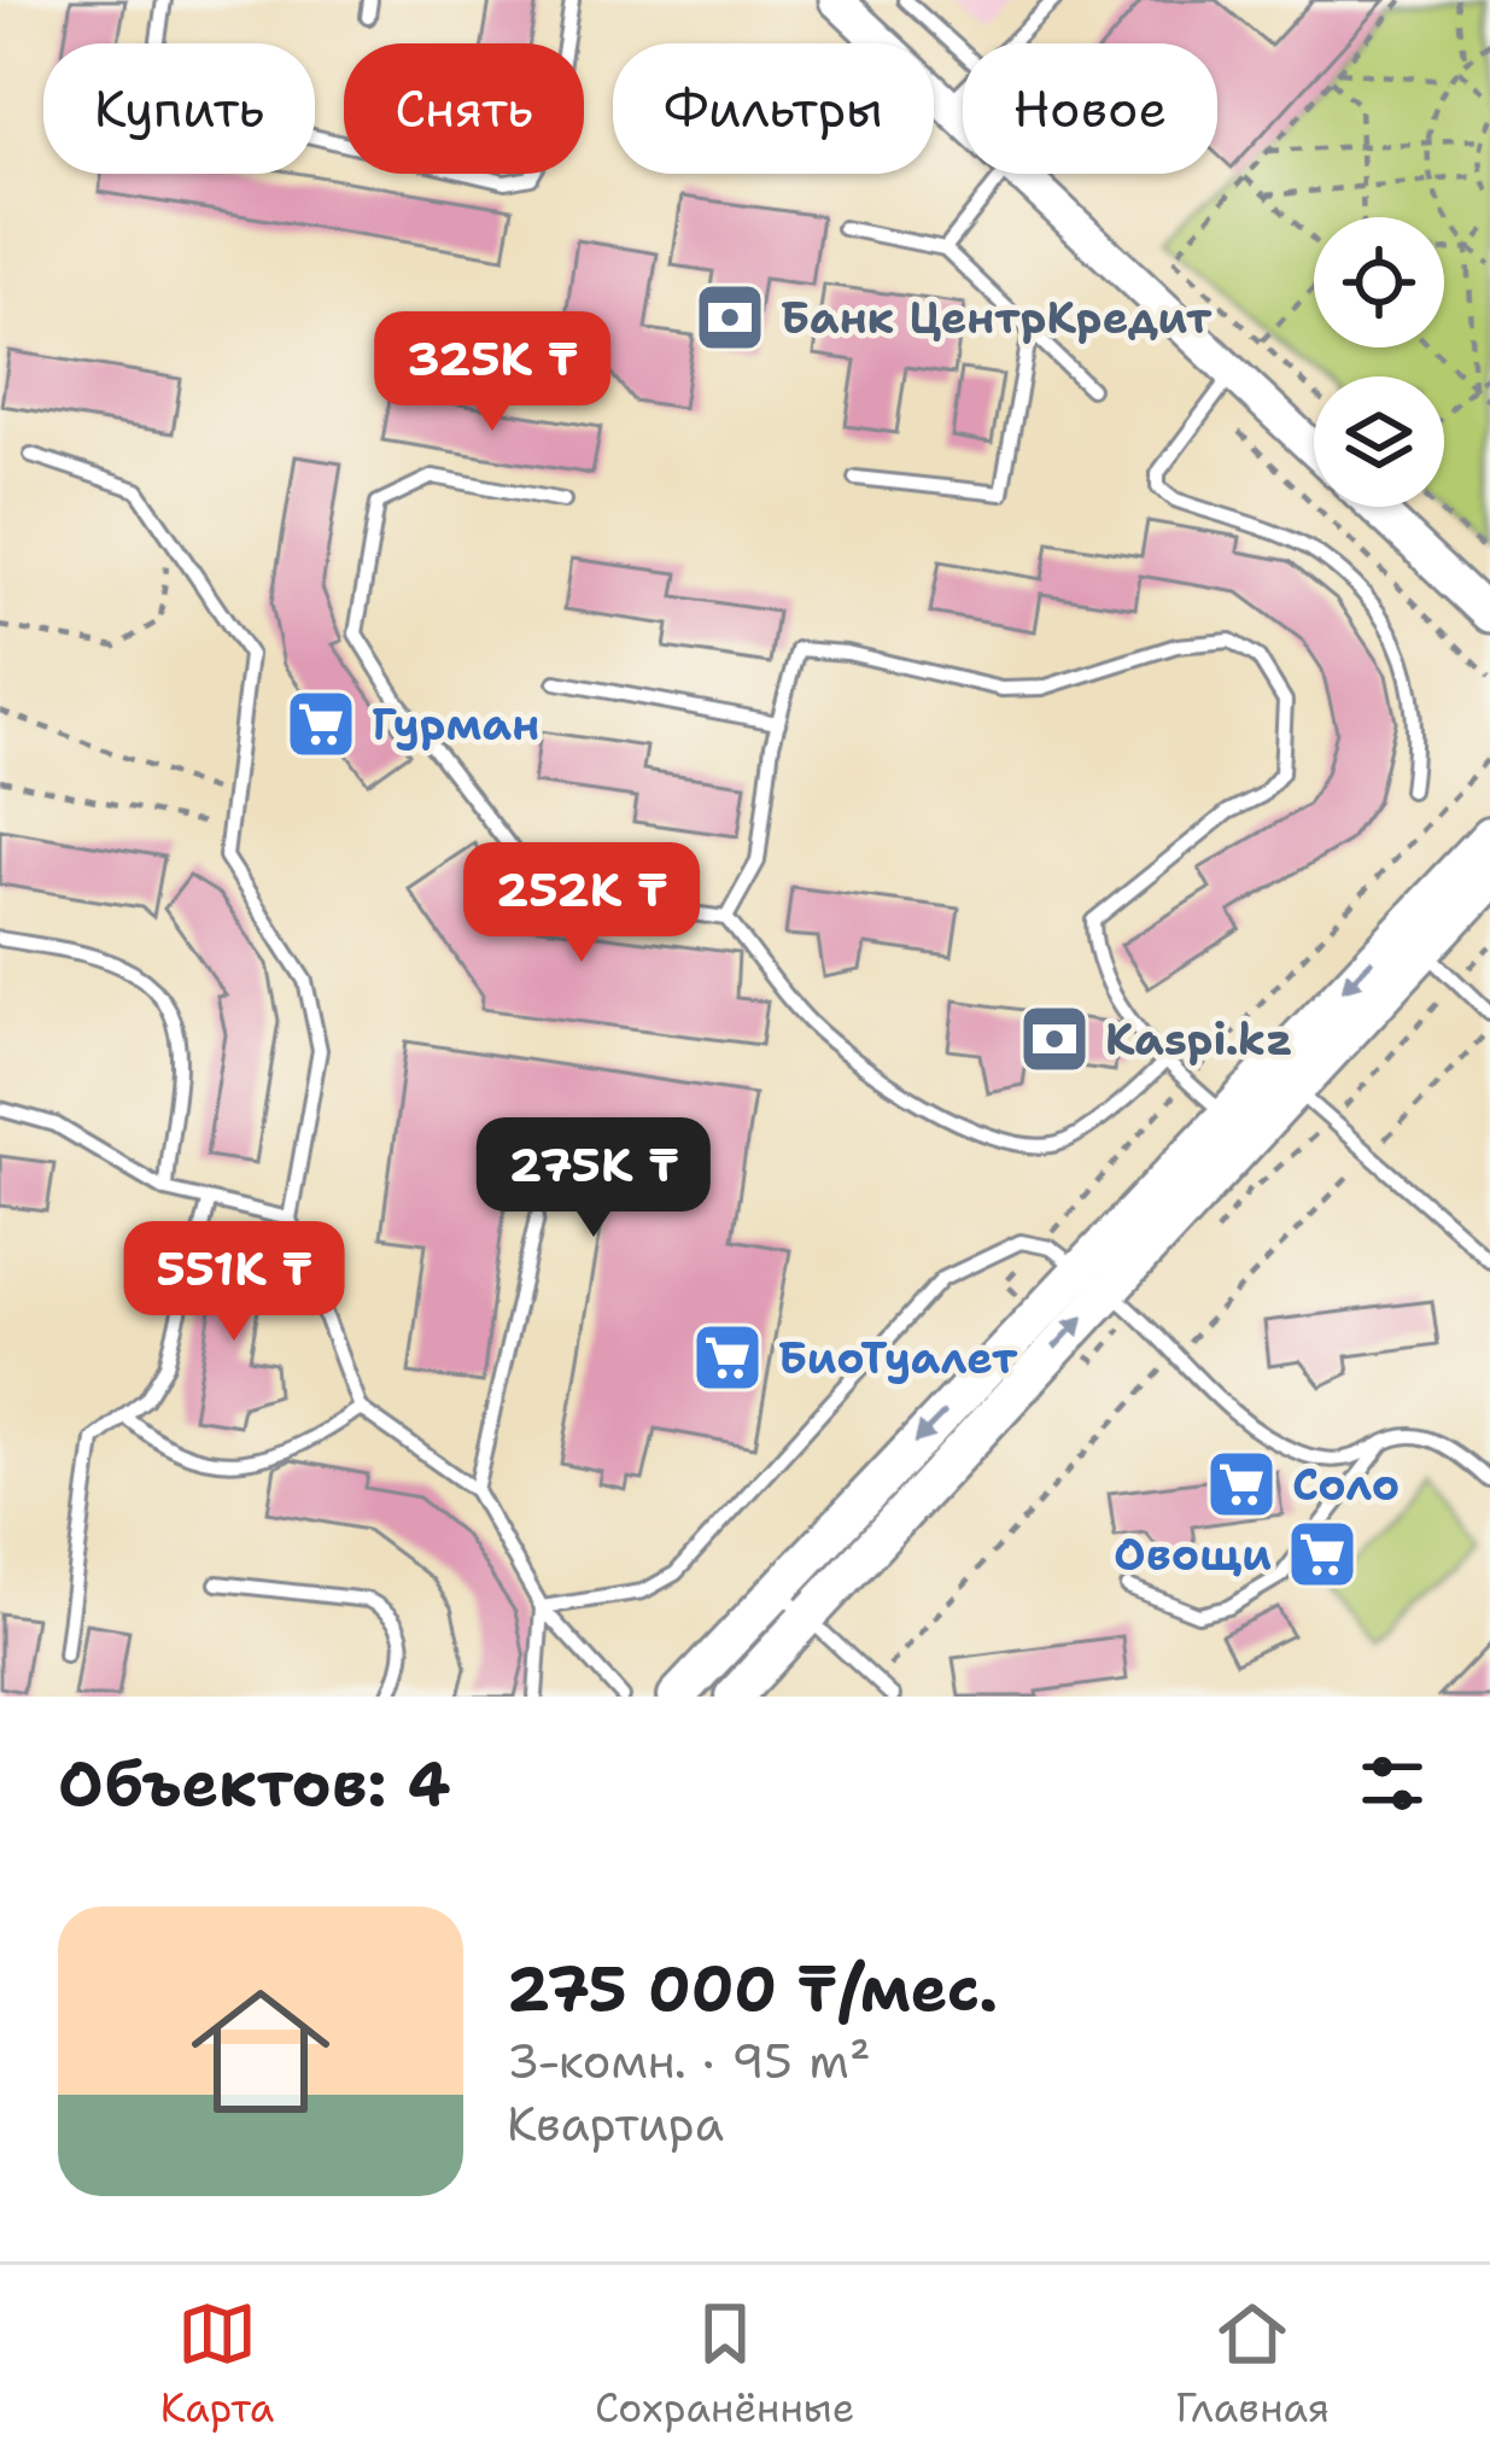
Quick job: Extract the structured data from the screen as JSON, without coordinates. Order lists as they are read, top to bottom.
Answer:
{
  "places": {
    "bank": ["Банк ЦентрКредит", "Kaspi.kz"],
    "supermarket": [
      "Гурман",
      "БиоТуалет",
      "Соло",
      "Овощи"
    ]
  },
  "page": {
    "chip": [
      "Купить",
      "Снять",
      "Фильтры",
      "Новое"
    ],
    "price": [
      "325K ₸",
      "252K ₸",
      "275K ₸",
      "551K ₸"
    ],
    "heading": "Объектов: 4",
    "list": [
      {
        "name": "275 000 ₸/мес.",
        "note": "3-комн. · 95 m² · Квартира"
      }
    ],
    "tabs": ["Карта", "Сохранённые", "Главная"]
  }
}
